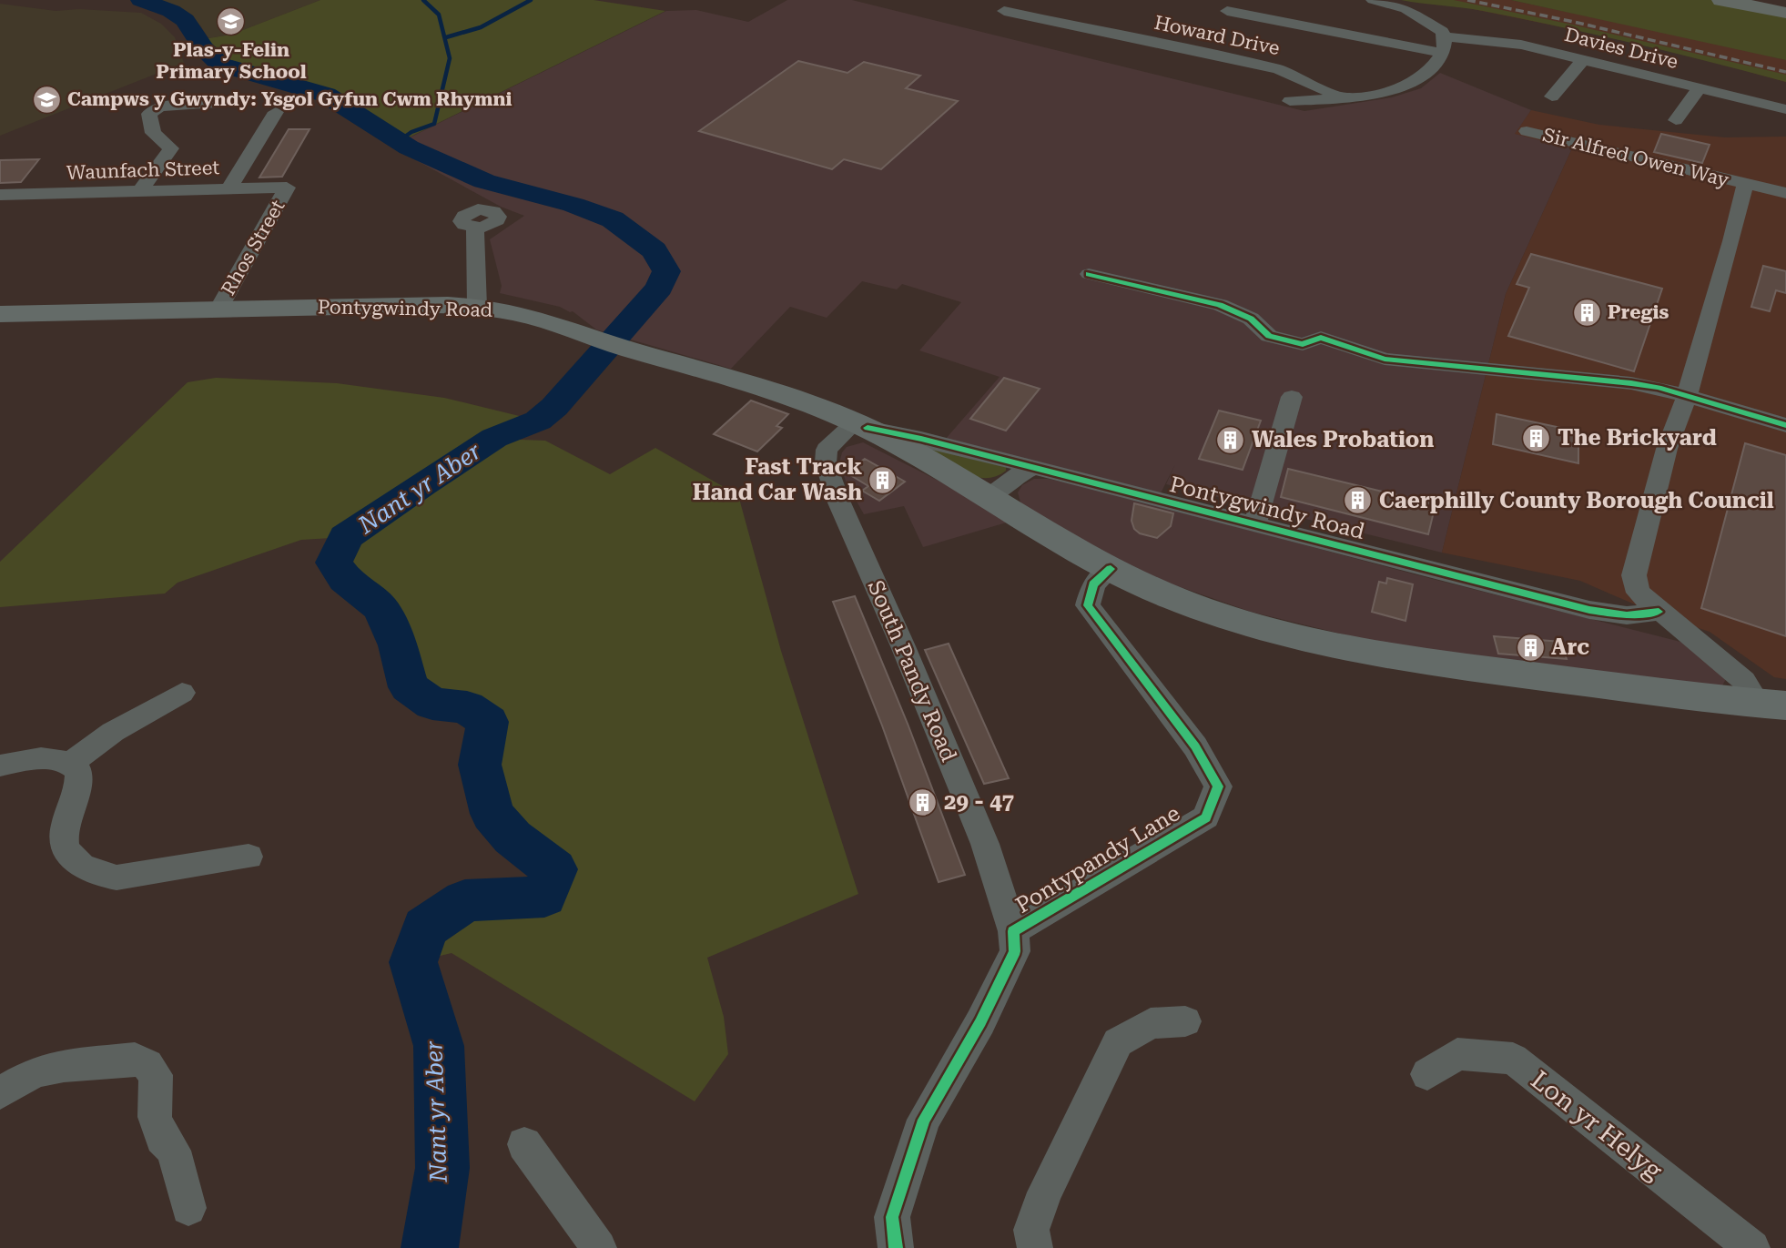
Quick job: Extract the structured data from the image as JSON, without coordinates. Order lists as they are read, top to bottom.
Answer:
{
  "streets": {
    "main road": ["Pontygwindy Road"],
    "street": [
      "Howard Drive",
      "Davies Drive",
      "Sir Alfred Owen Way",
      "Waunfach Street",
      "Rhos Street",
      "South Pandy Road",
      "Pontypandy Lane",
      "Lon yr Helyg"
    ]
  },
  "crossings": [
    ["Sir Alfred Owen Way", "Pontygwindy Road"],
    ["Waunfach Street", "Rhos Street"],
    ["Rhos Street", "Pontygwindy Road"],
    ["Pontygwindy Road", "South Pandy Road"],
    ["Pontygwindy Road", "Pontypandy Lane"],
    ["South Pandy Road", "Pontypandy Lane"]
  ],
  "water": ["Nant yr Aber"],
  "places": {
    "school or university": ["Plas-y-Felin Primary School", "Campws y Gwyndy: Ysgol Gyfun Cwm Rhymni"],
    "building": [
      "Pregis",
      "The Brickyard",
      "Wales Probation",
      "Fast Track Hand Car Wash",
      "Caerphilly County Borough Council",
      "Arc",
      "29 - 47"
    ]
  }
}
